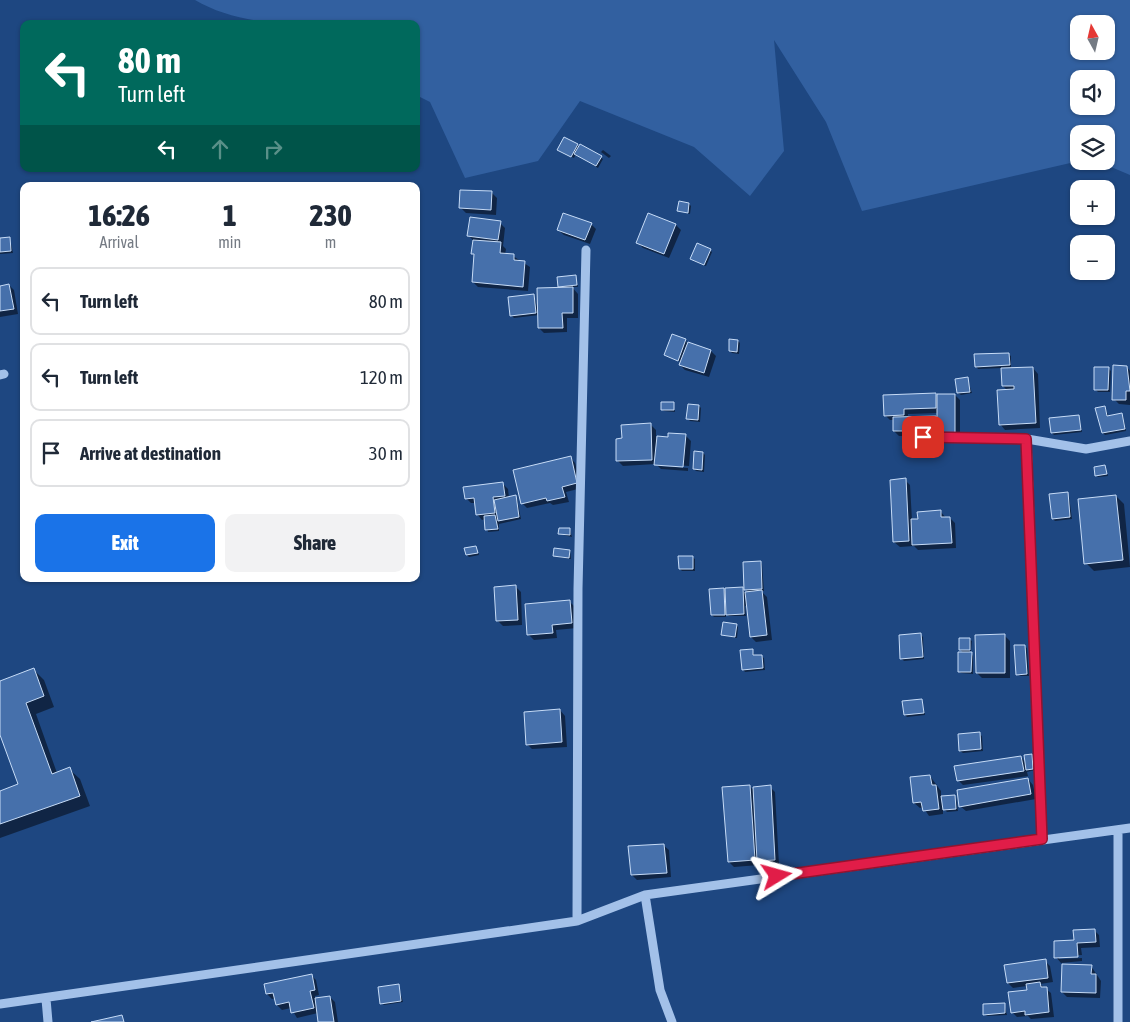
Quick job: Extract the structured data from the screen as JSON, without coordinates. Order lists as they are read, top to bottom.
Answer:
{
  "north": "top",
  "page": {
    "map_buttons": ["+", "−"],
    "turn": ["80 m", "Turn left"],
    "eta": [
      "16:26",
      "Arrival",
      "1",
      "min",
      "230",
      "m"
    ],
    "list": [
      {
        "name": "Turn left",
        "value": "80 m"
      },
      {
        "name": "Turn left",
        "value": "120 m"
      },
      {
        "name": "Arrive at destination",
        "value": "30 m"
      }
    ],
    "buttons": ["Exit", "Share"]
  }
}
